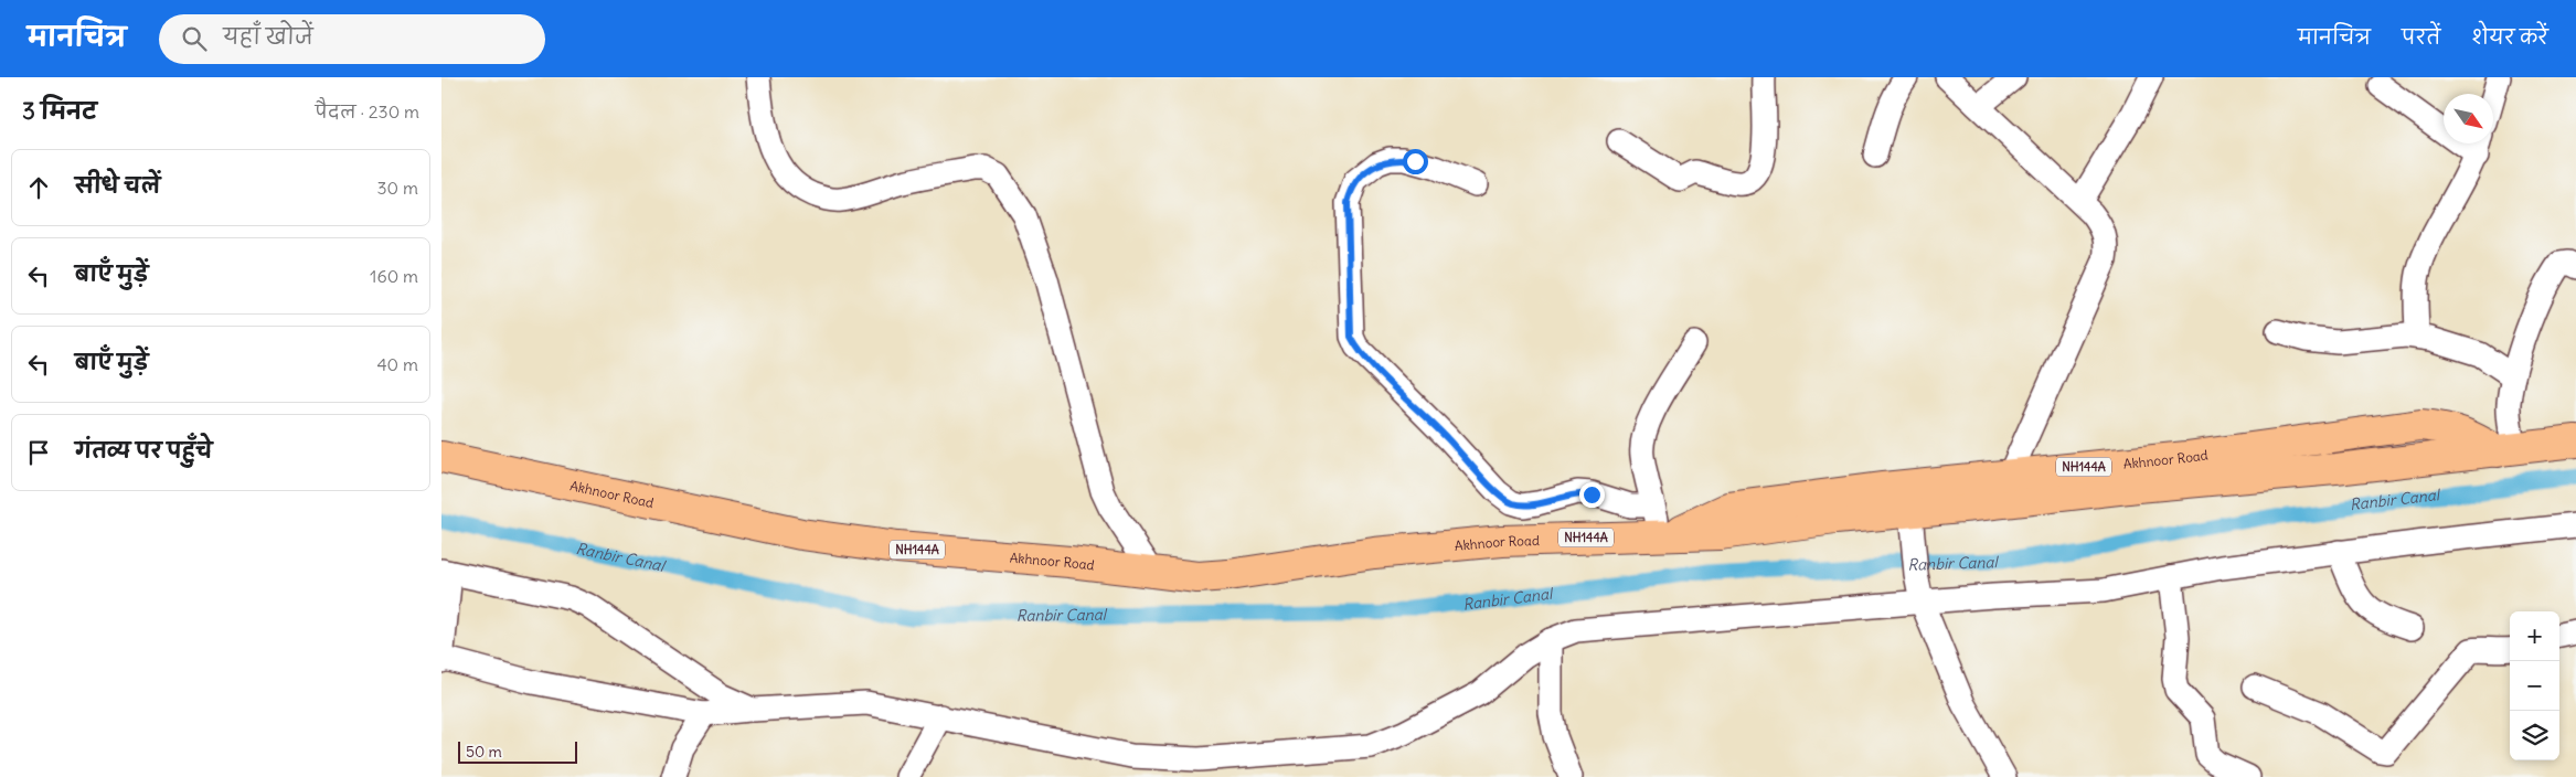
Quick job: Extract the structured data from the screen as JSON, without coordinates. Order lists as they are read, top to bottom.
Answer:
{
  "streets": {
    "highway": ["Akhnoor Road", "NH144A"]
  },
  "water": ["Ranbir Canal"],
  "scale_bar": "50 m",
  "north": "bottom right",
  "page": {
    "header": "मानचित्र",
    "search": "यहाँ खोजें",
    "nav": ["मानचित्र", "परतें", "शेयर करें"],
    "heading": ["3 मिनट", "पैदल · 230 m"],
    "list": [
      ["सीधे चलें", "30 m"],
      ["बाएँ मुड़ें", "160 m"],
      ["बाएँ मुड़ें", "40 m"],
      "गंतव्य पर पहुँचे"
    ],
    "map_buttons": ["+", "−"],
    "scale": "50 m"
  }
}
